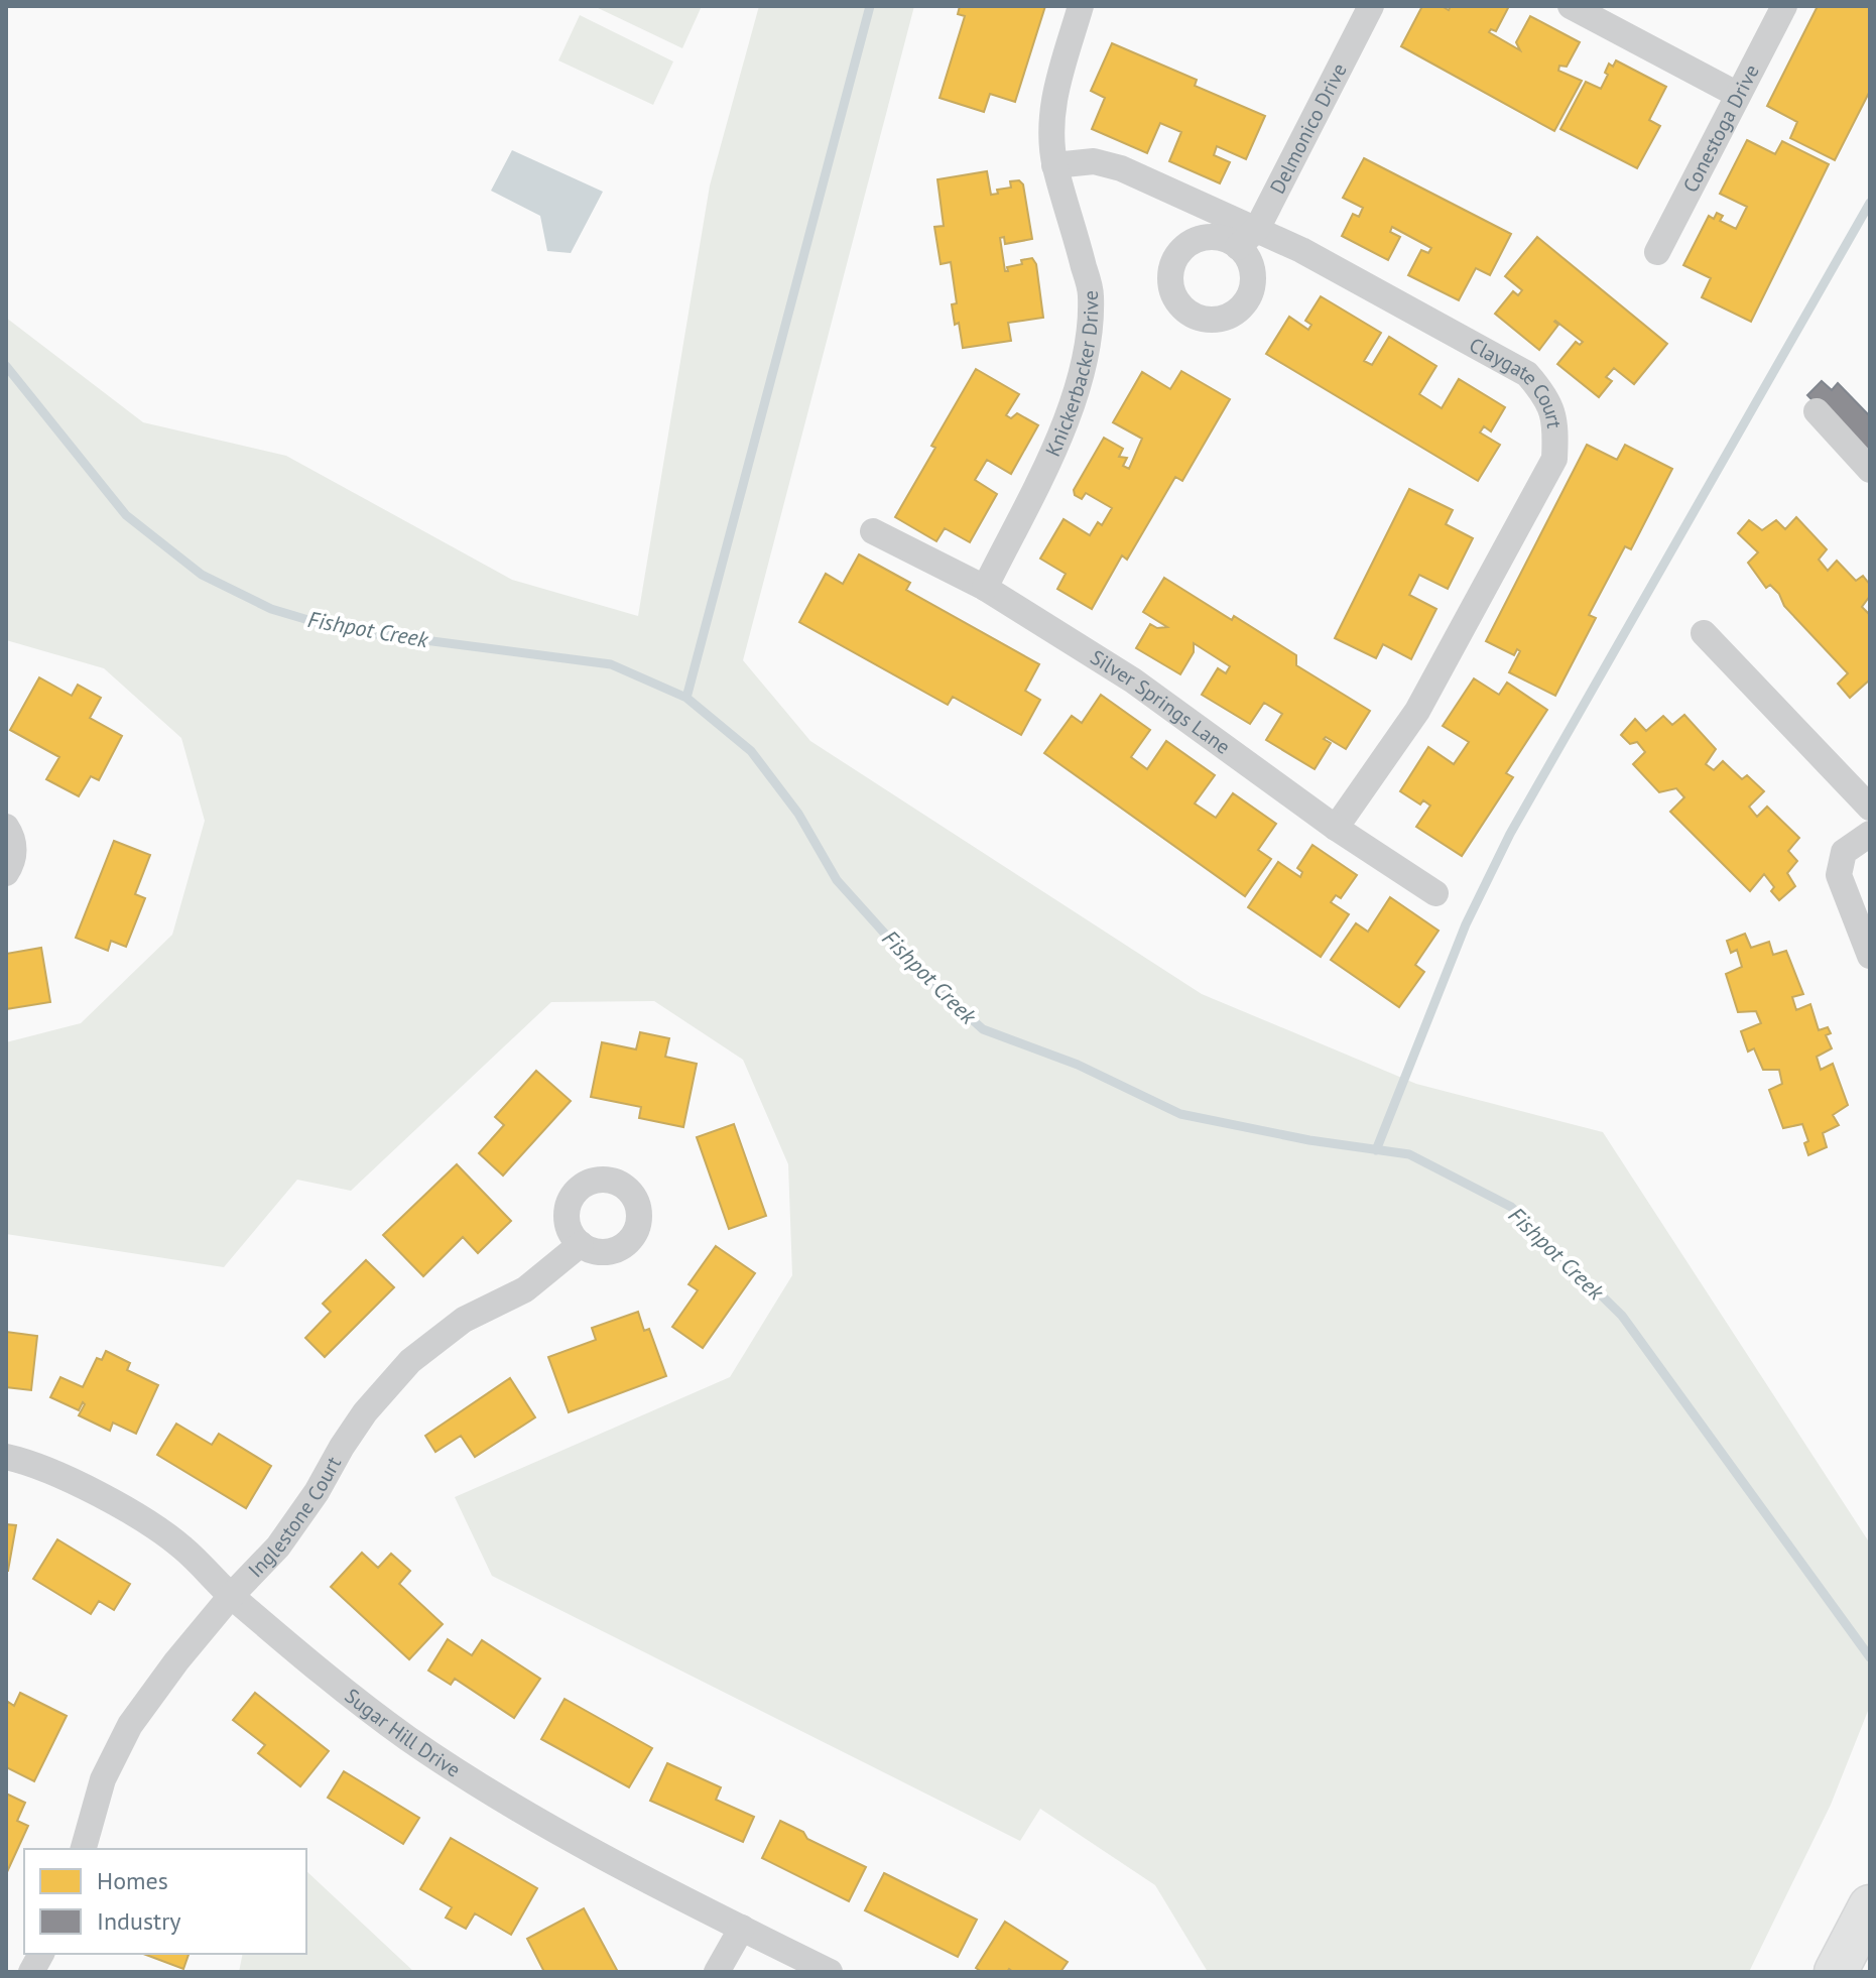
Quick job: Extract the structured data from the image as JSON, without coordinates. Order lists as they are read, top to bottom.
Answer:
{
  "streets": {
    "street": [
      "Delmonico Drive",
      "Conestoga Drive",
      "Knickerbacker Drive",
      "Claygate Court",
      "Silver Springs Lane",
      "Inglestone Court",
      "Sugar Hill Drive"
    ]
  },
  "crossings": [
    ["Delmonico Drive", "Claygate Court"],
    ["Knickerbacker Drive", "Claygate Court"],
    ["Knickerbacker Drive", "Silver Springs Lane"],
    ["Claygate Court", "Silver Springs Lane"],
    ["Inglestone Court", "Sugar Hill Drive"]
  ],
  "water": ["Fishpot Creek"],
  "legend": ["Homes", "Industry"]
}
